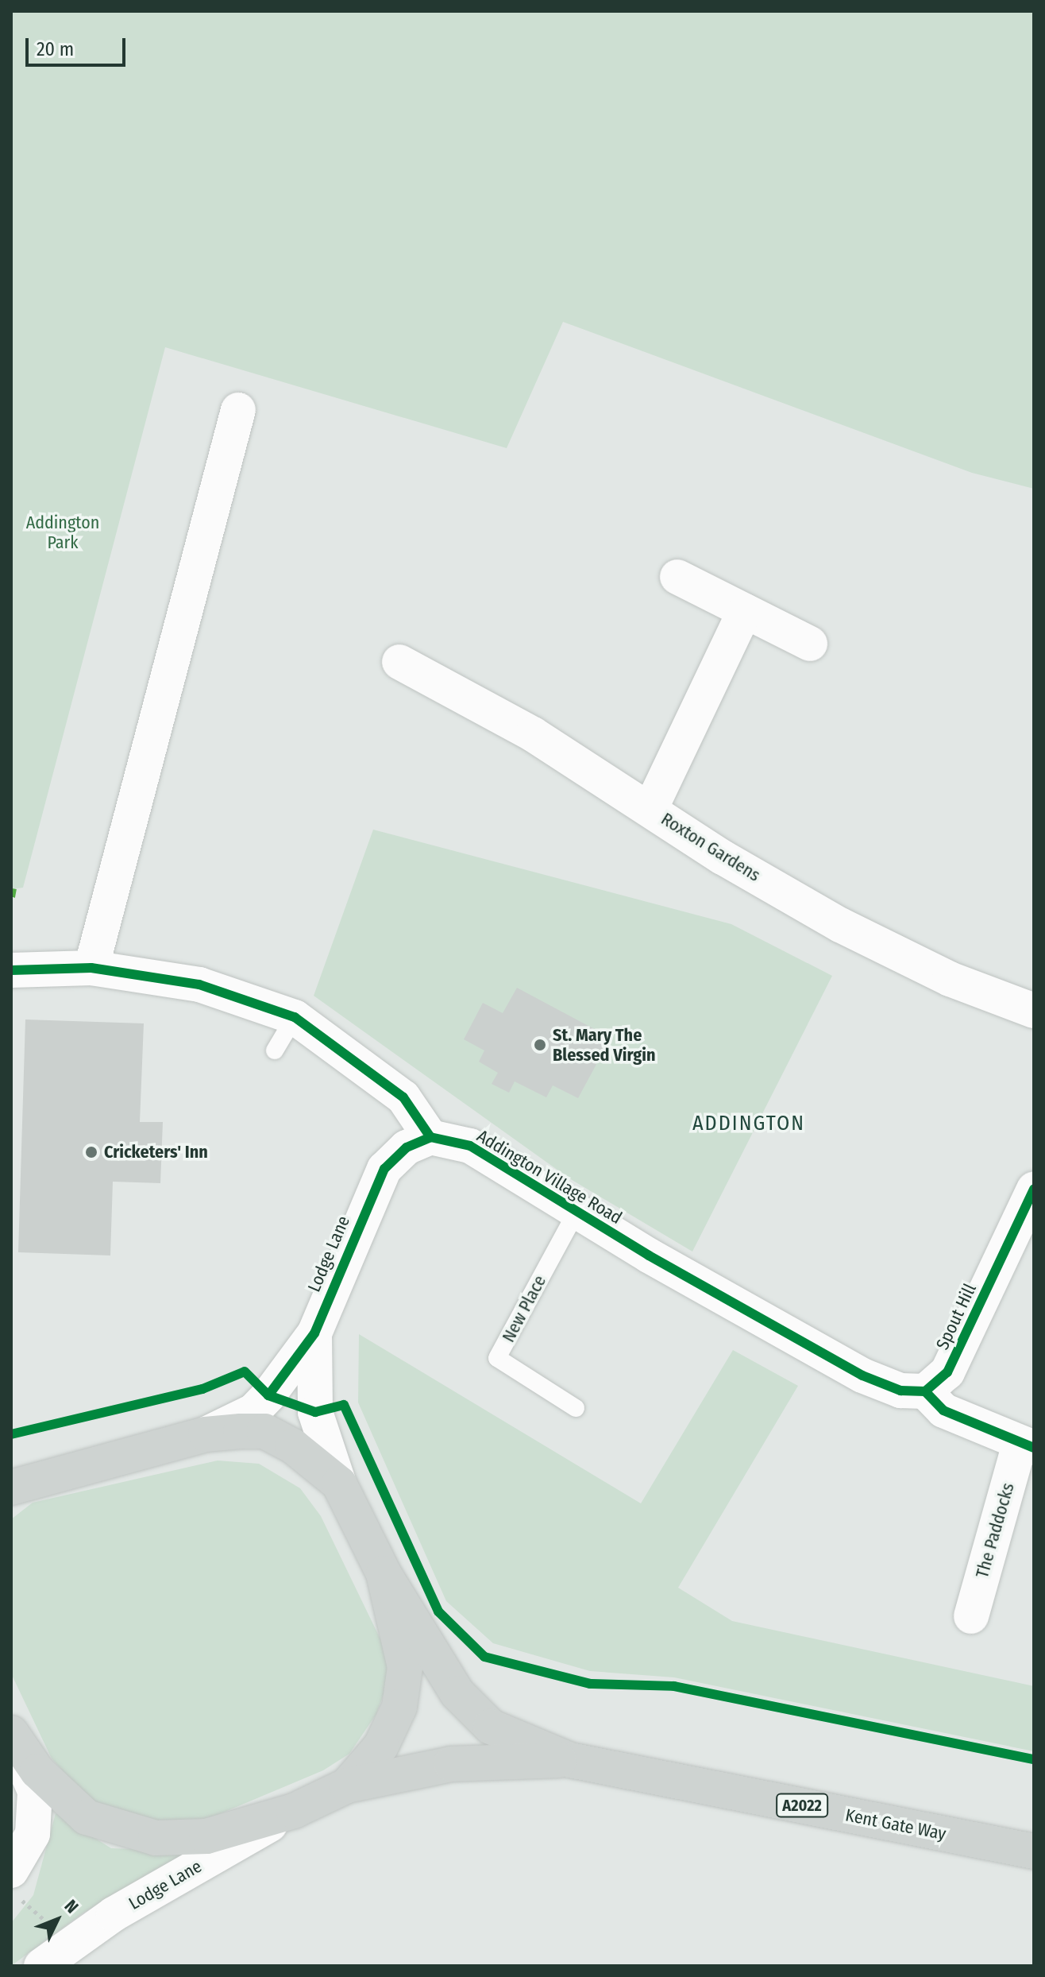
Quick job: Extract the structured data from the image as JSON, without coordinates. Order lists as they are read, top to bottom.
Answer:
{
  "streets": {
    "main road": ["A2022", "Kent Gate Way"],
    "street": [
      "Roxton Gardens",
      "Addington Village Road",
      "Lodge Lane",
      "Spout Hill",
      "The Paddocks"
    ],
    "lane": ["New Place"]
  },
  "crossings": [
    ["Addington Village Road", "Lodge Lane"],
    ["Addington Village Road", "New Place"],
    ["Addington Village Road", "Spout Hill"]
  ],
  "districts": ["ADDINGTON"],
  "parks": ["Addington Park"],
  "places": ["St. Mary The Blessed Virgin", "Cricketers' Inn"],
  "scale_bar": "20 m",
  "north": "top right"
}
